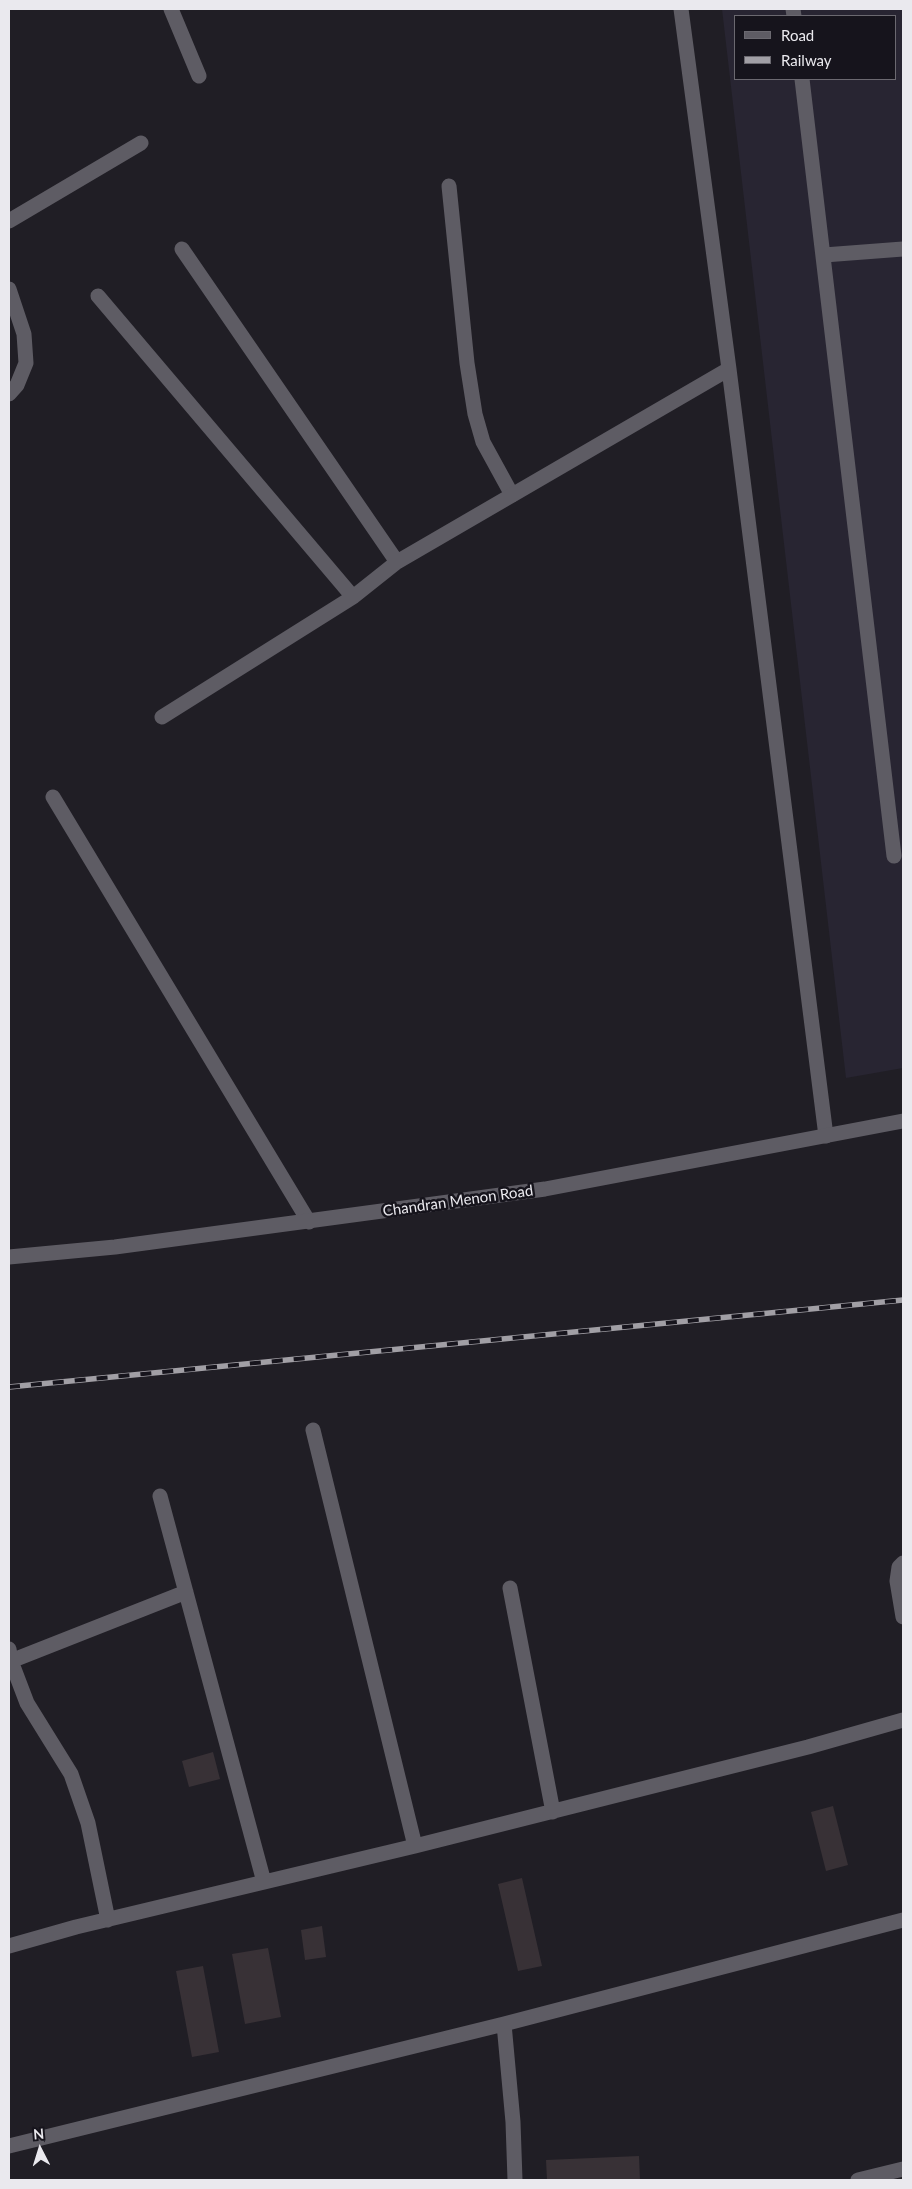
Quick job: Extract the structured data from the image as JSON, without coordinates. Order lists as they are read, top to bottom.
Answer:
{
  "streets": {
    "street": ["Chandran Menon Road"]
  },
  "legend": ["Road", "Railway"],
  "north": "top"
}
